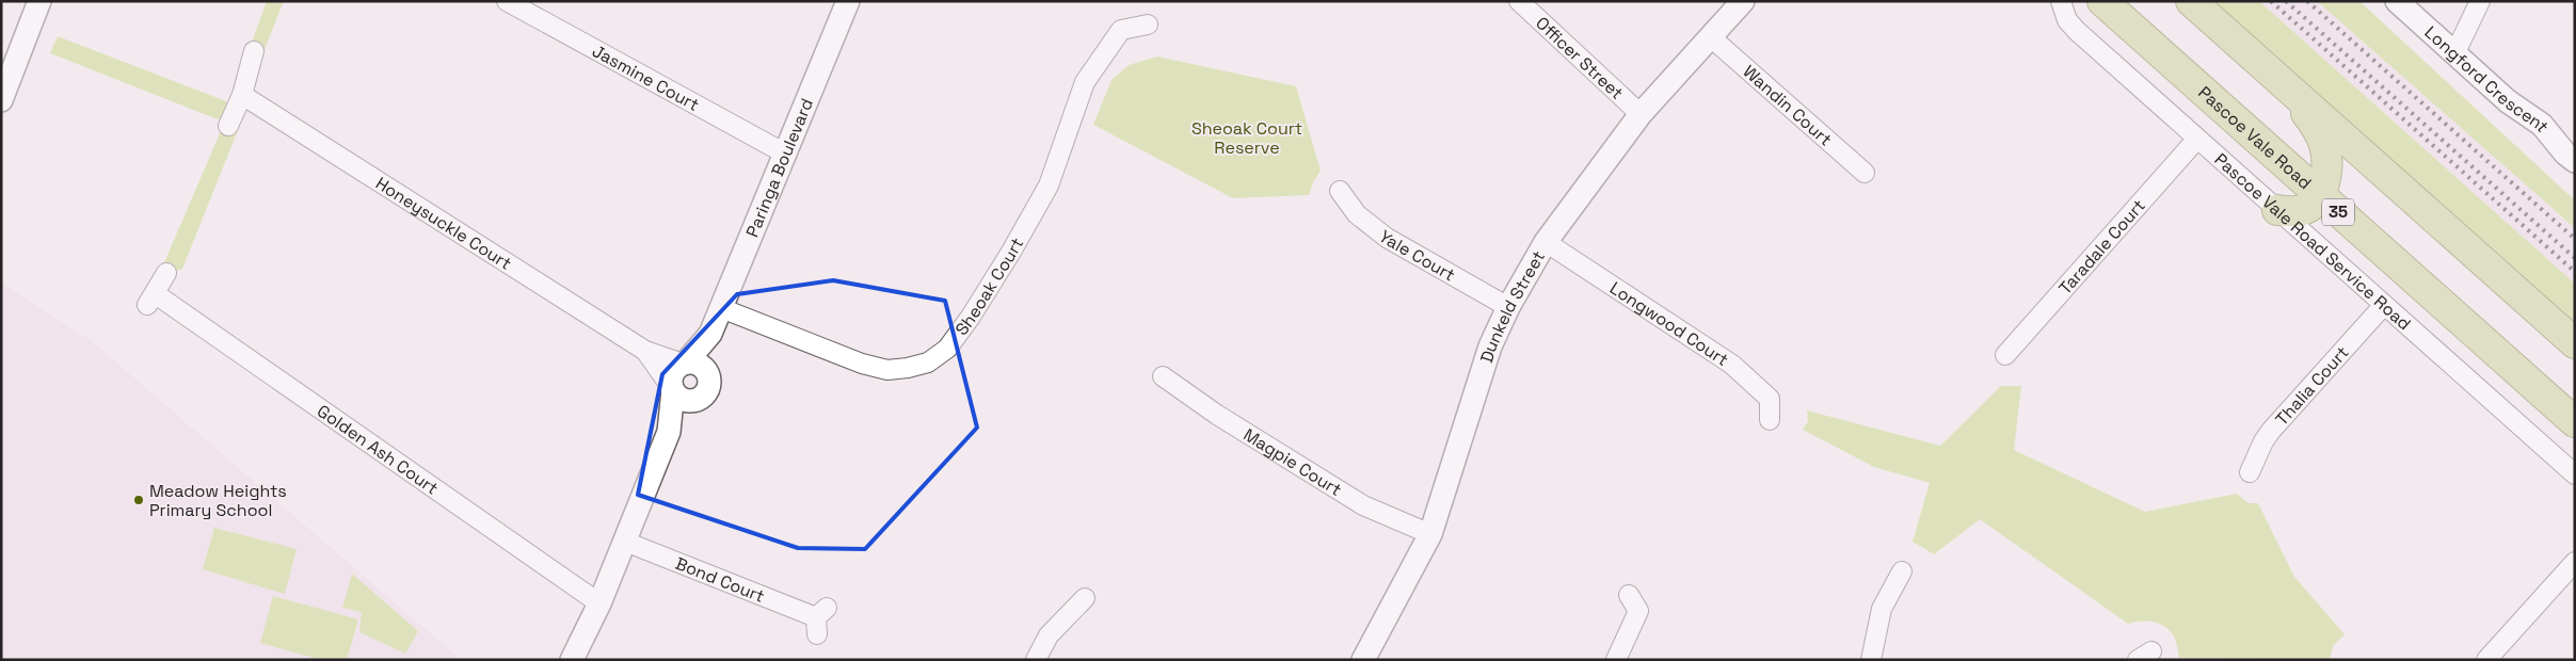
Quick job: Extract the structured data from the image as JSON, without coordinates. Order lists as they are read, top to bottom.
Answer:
{
  "streets": {
    "main road": ["Pascoe Vale Road", "35"],
    "street": [
      "Officer Street",
      "Jasmine Court",
      "Longford Crescent",
      "Wandin Court",
      "Paringa Boulevard",
      "Honeysuckle Court",
      "Pascoe Vale Road Service Road",
      "Taradale Court",
      "Yale Court",
      "Sheoak Court",
      "Dunkeld Street",
      "Longwood Court",
      "Thalia Court",
      "Golden Ash Court",
      "Magpie Court",
      "Bond Court"
    ]
  },
  "crossings": [
    ["Officer Street", "Dunkeld Street"],
    ["Jasmine Court", "Paringa Boulevard"],
    ["Wandin Court", "Dunkeld Street"],
    ["Paringa Boulevard", "Honeysuckle Court"],
    ["Paringa Boulevard", "Sheoak Court"],
    ["Pascoe Vale Road Service Road", "Taradale Court"],
    ["Pascoe Vale Road Service Road", "Thalia Court"],
    ["Yale Court", "Dunkeld Street"],
    ["Dunkeld Street", "Longwood Court"],
    ["Dunkeld Street", "Magpie Court"]
  ],
  "parks": ["Sheoak Court Reserve"],
  "places": ["Meadow Heights Primary School"]
}
